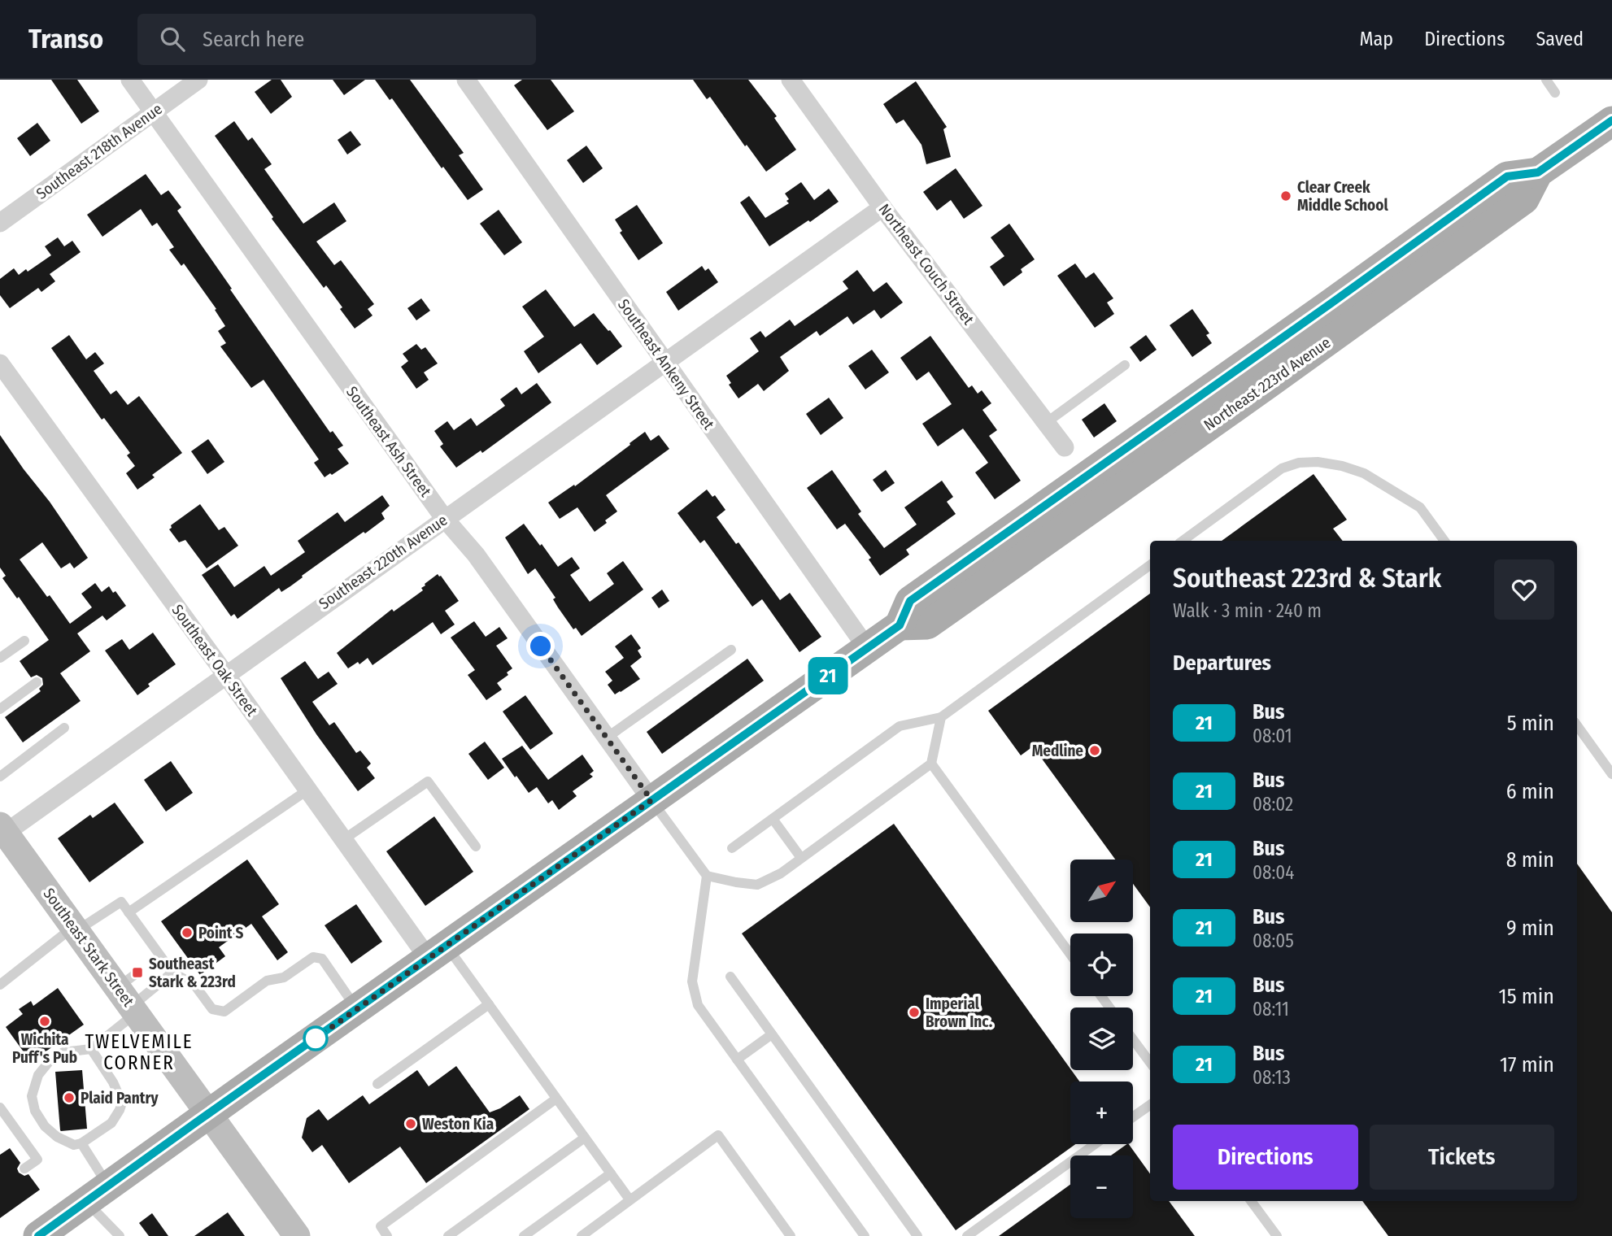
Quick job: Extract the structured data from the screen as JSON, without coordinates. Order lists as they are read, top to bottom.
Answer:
{
  "streets": {
    "main road": ["Northeast 223rd Avenue", "Southeast Stark Street"],
    "street": [
      "Southeast 218th Avenue",
      "Northeast Couch Street",
      "Southeast Ankeny Street",
      "Southeast Ash Street",
      "Southeast 220th Avenue",
      "Southeast Oak Street"
    ]
  },
  "crossings": [
    ["Southeast 218th Avenue", "Southeast Ash Street"],
    ["Northeast Couch Street", "Southeast 220th Avenue"],
    ["Southeast Ankeny Street", "Northeast 223rd Avenue"],
    ["Southeast Ankeny Street", "Southeast 220th Avenue"],
    ["Southeast Ash Street", "Southeast 220th Avenue"],
    ["Southeast 220th Avenue", "Southeast Oak Street"],
    ["Southeast 220th Avenue", "Southeast Stark Street"]
  ],
  "districts": ["TWELVEMILE CORNER"],
  "places": {
    "other": [
      "Clear Creek Middle School",
      "Medline",
      "Point S",
      "Imperial Brown Inc.",
      "Wichita Puff's Pub",
      "Plaid Pantry",
      "Weston Kia"
    ],
    "transit": ["Southeast Stark & 223rd"]
  },
  "lines": ["bus line 21"],
  "north": "top right",
  "page": {
    "header": "Transo",
    "search": "Search here",
    "nav": ["Map", "Directions", "Saved"],
    "on_map": "21",
    "heading": [
      ["Southeast 223rd & Stark", "Walk · 3 min · 240 m"],
      "Departures"
    ],
    "list": [
      {
        "mark": "21",
        "name": "Bus",
        "note": "08:01",
        "value": "5 min"
      },
      {
        "mark": "21",
        "name": "Bus",
        "note": "08:02",
        "value": "6 min"
      },
      {
        "mark": "21",
        "name": "Bus",
        "note": "08:04",
        "value": "8 min"
      },
      {
        "mark": "21",
        "name": "Bus",
        "note": "08:05",
        "value": "9 min"
      },
      {
        "mark": "21",
        "name": "Bus",
        "note": "08:11",
        "value": "15 min"
      },
      {
        "mark": "21",
        "name": "Bus",
        "note": "08:13",
        "value": "17 min"
      }
    ],
    "map_buttons": ["+", "−"],
    "buttons": ["Directions", "Tickets"]
  }
}
